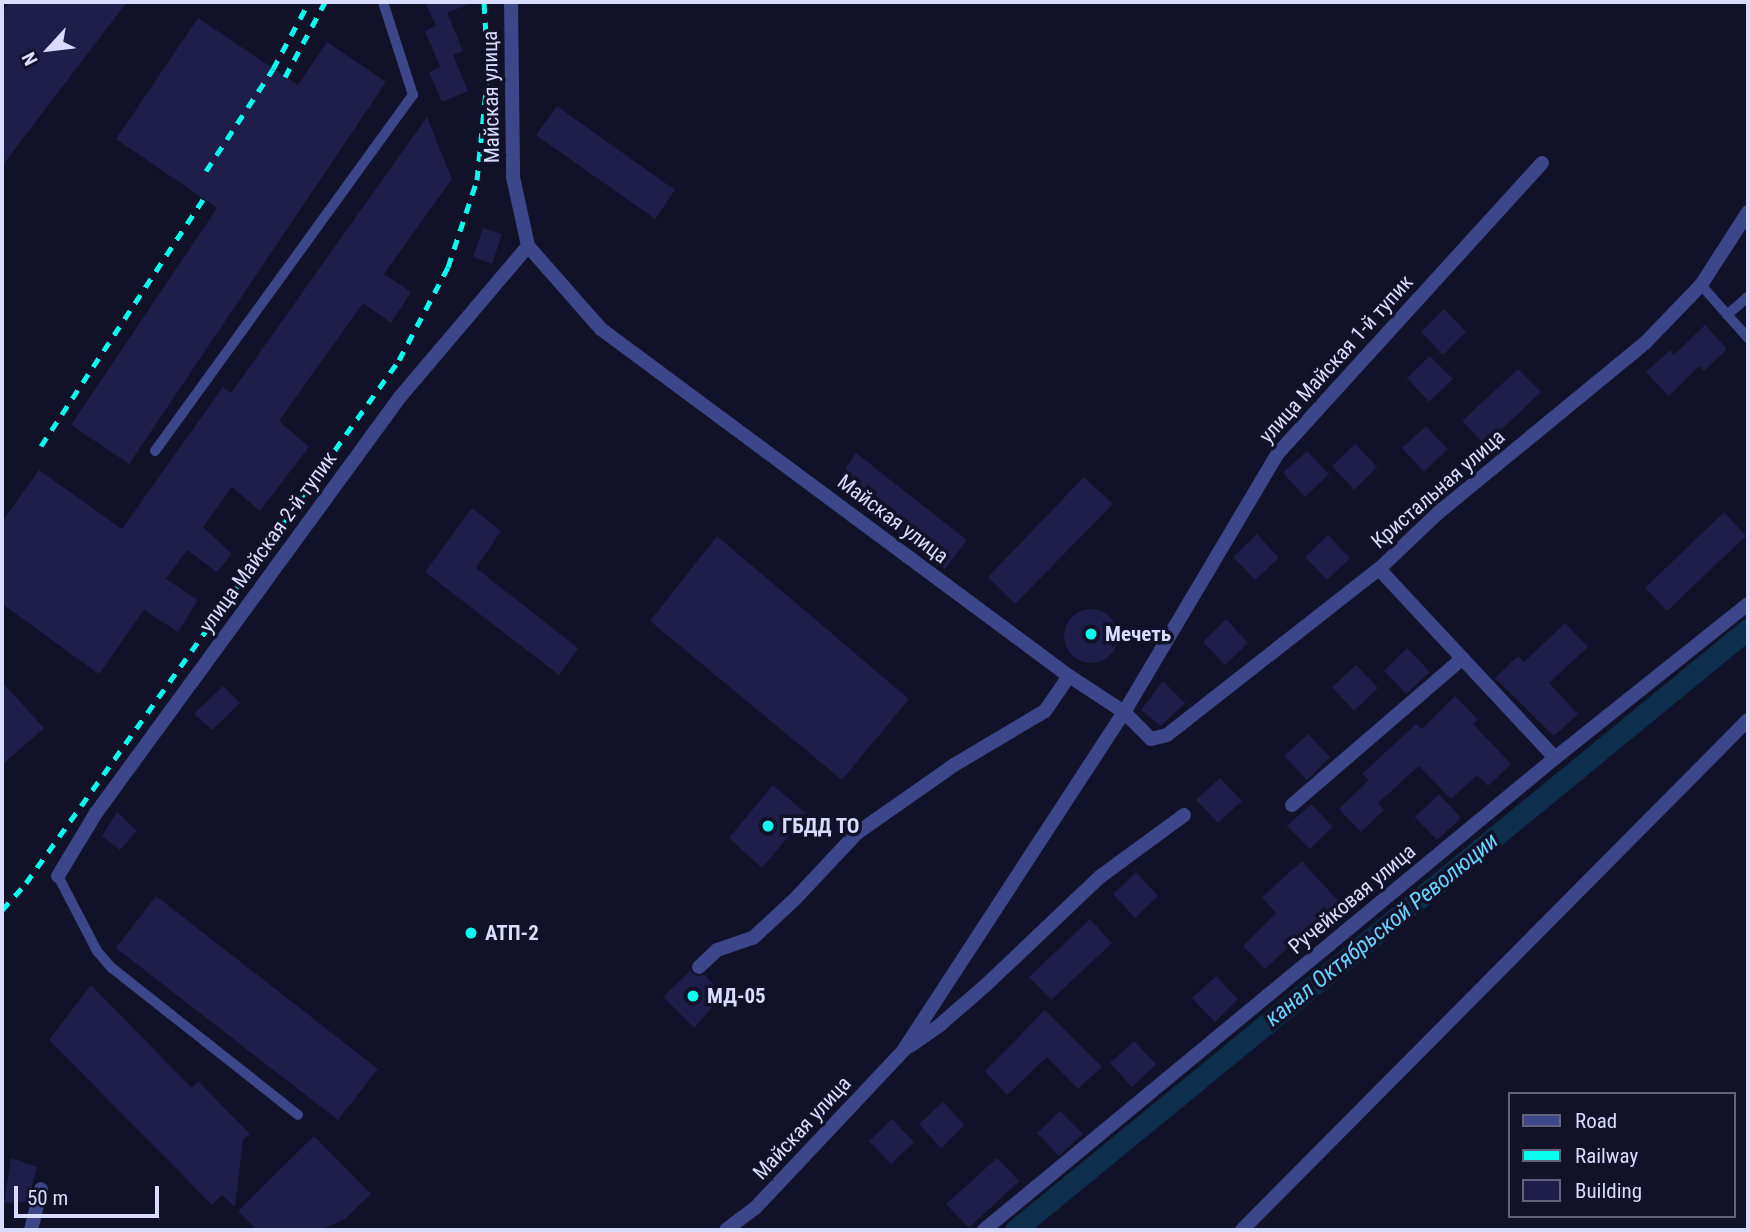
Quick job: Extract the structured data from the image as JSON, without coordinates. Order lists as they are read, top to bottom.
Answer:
{
  "streets": {
    "street": [
      "Майская улица",
      "улица Майская 1-й тупик",
      "Кристальная улица",
      "улица Майская 2-й тупик",
      "Ручейковая улица"
    ]
  },
  "crossings": [
    ["Майская улица", "улица Майская 1-й тупик"],
    ["Майская улица", "Кристальная улица"],
    ["Майская улица", "улица Майская 2-й тупик"],
    ["улица Майская 1-й тупик", "Кристальная улица"]
  ],
  "water": ["канал Октябрьской Революции"],
  "places": [
    "Мечеть",
    "ГБДД ТО",
    "АТП-2",
    "МД-05"
  ],
  "legend": ["Road", "Railway", "Building"],
  "scale_bar": "50 m",
  "north": "bottom left"
}
